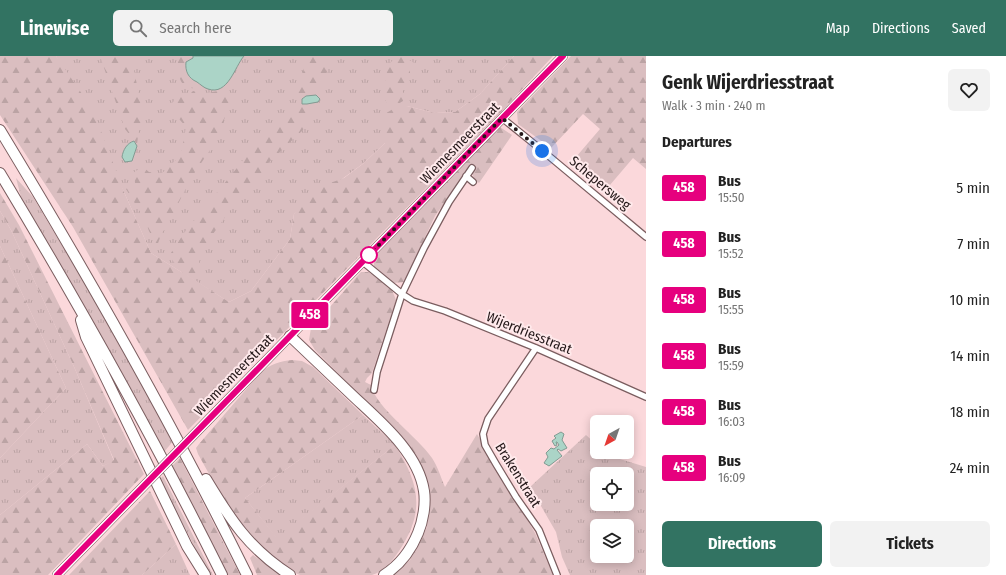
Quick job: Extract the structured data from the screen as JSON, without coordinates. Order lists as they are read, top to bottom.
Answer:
{
  "streets": {
    "main road": ["Wiemesmeerstraat"],
    "street": ["Schepersweg", "Wijerdriesstraat", "Brakenstraat"]
  },
  "crossings": [
    ["Wiemesmeerstraat", "Schepersweg"],
    ["Wiemesmeerstraat", "Wijerdriesstraat"],
    ["Wijerdriesstraat", "Brakenstraat"]
  ],
  "lines": ["bus line 458"],
  "north": "bottom left",
  "page": {
    "header": "Linewise",
    "search": "Search here",
    "nav": ["Map", "Directions", "Saved"],
    "on_map": "458",
    "heading": [
      ["Genk Wijerdriesstraat", "Walk · 3 min · 240 m"],
      "Departures"
    ],
    "list": [
      {
        "mark": "458",
        "name": "Bus",
        "note": "15:50",
        "value": "5 min"
      },
      {
        "mark": "458",
        "name": "Bus",
        "note": "15:52",
        "value": "7 min"
      },
      {
        "mark": "458",
        "name": "Bus",
        "note": "15:55",
        "value": "10 min"
      },
      {
        "mark": "458",
        "name": "Bus",
        "note": "15:59",
        "value": "14 min"
      },
      {
        "mark": "458",
        "name": "Bus",
        "note": "16:03",
        "value": "18 min"
      },
      {
        "mark": "458",
        "name": "Bus",
        "note": "16:09",
        "value": "24 min"
      }
    ],
    "buttons": ["Directions", "Tickets"]
  }
}
